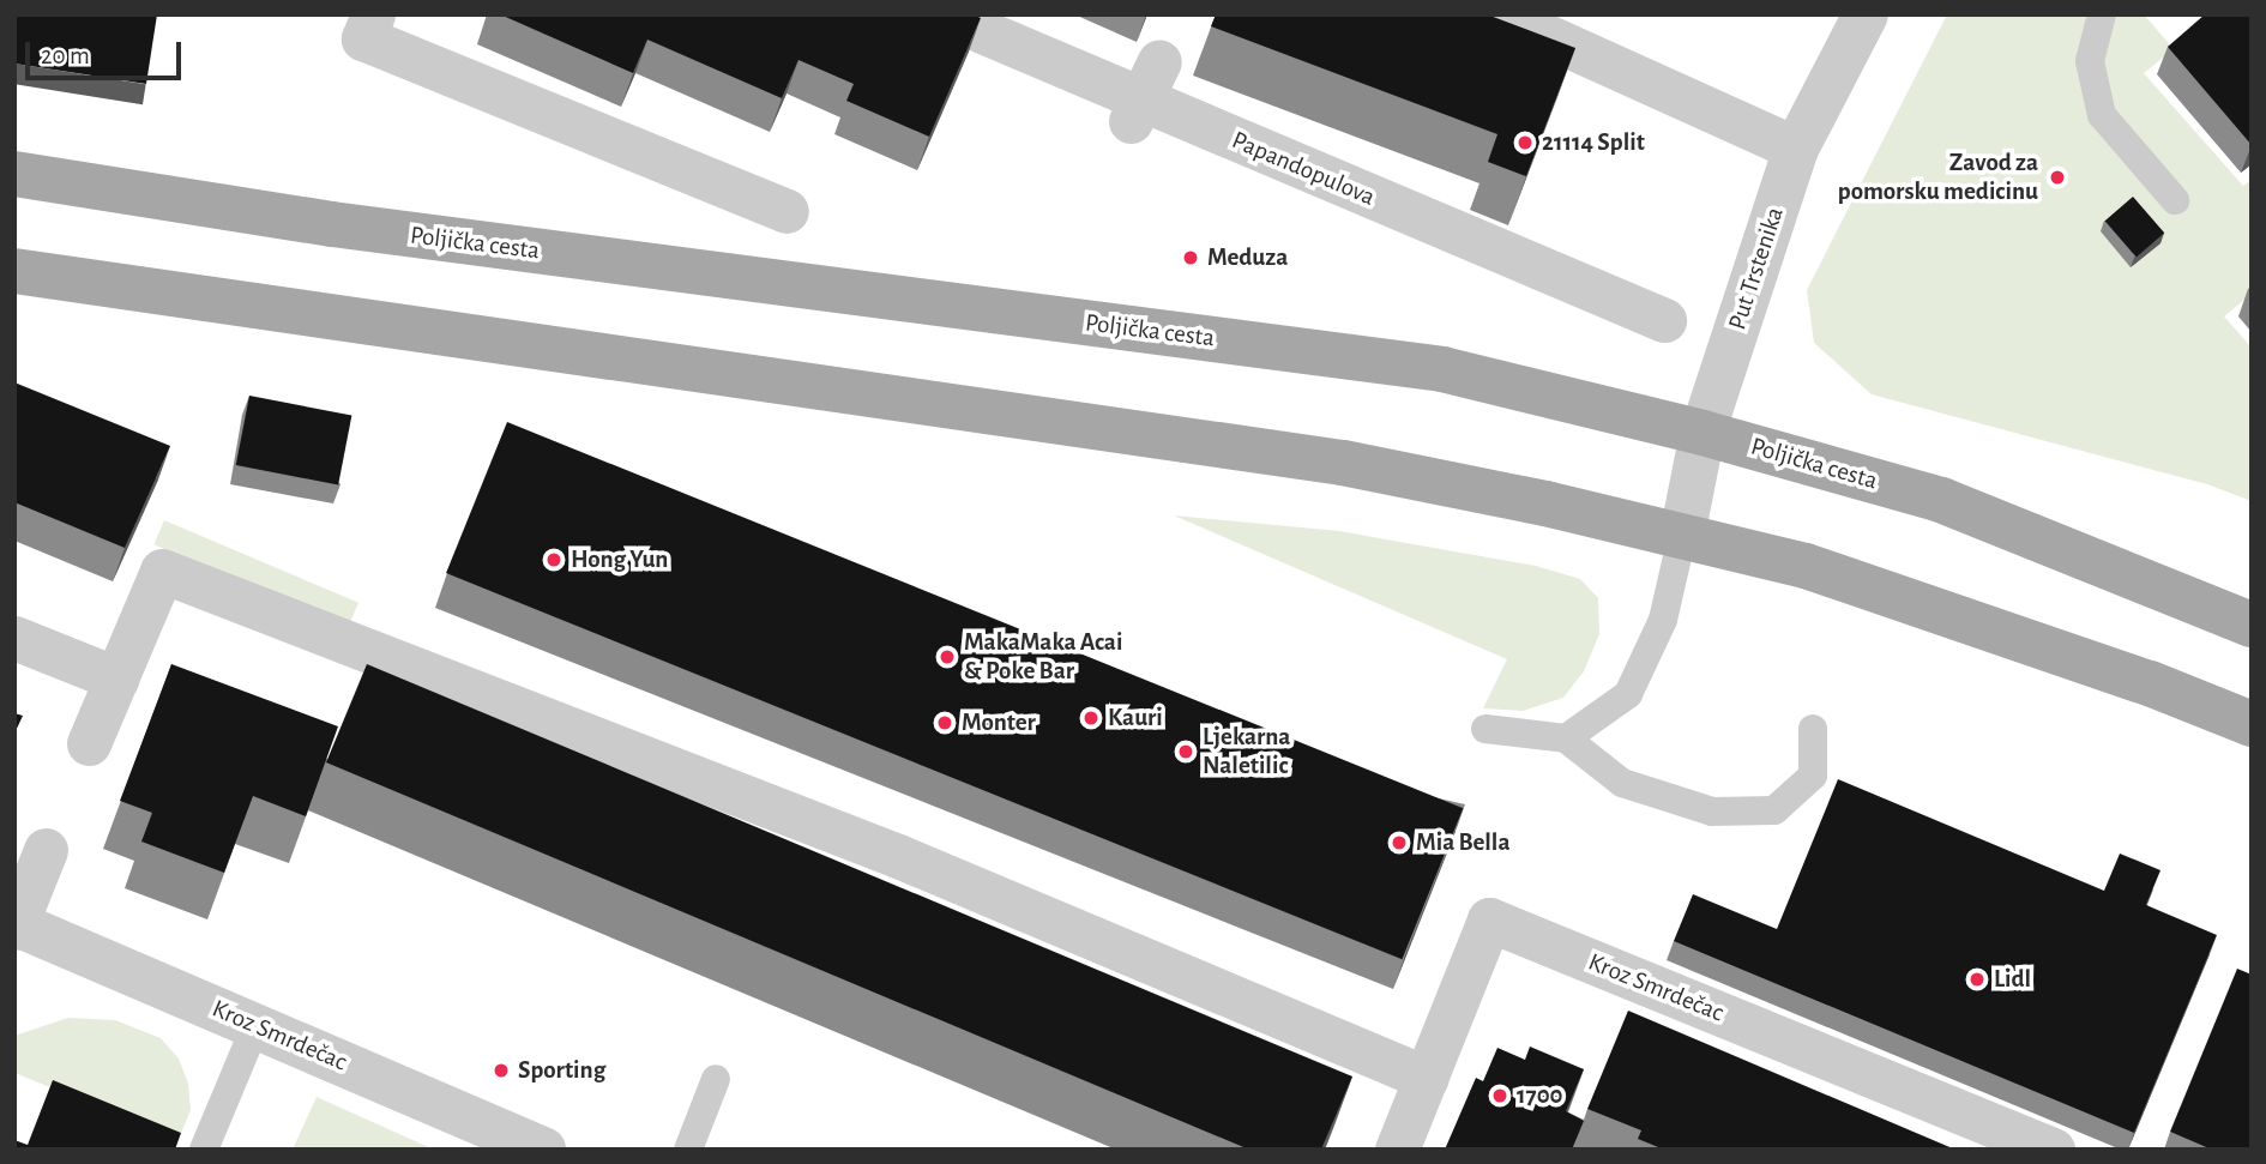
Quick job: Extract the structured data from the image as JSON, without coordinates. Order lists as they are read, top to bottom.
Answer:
{
  "streets": {
    "main road": ["Poljička cesta"],
    "street": ["Papandopulova", "Put Trstenika", "Kroz Smrdečac"]
  },
  "crossings": [
    ["Poljička cesta", "Put Trstenika"]
  ],
  "places": [
    "21114 Split",
    "Zavod za pomorsku medicinu",
    "Meduza",
    "Hong Yun",
    "MakaMaka Acai & Poke Bar",
    "Kauri",
    "Monter",
    "Ljekarna Naletilic",
    "Mia Bella",
    "Lidl",
    "Sporting",
    "1700"
  ],
  "scale_bar": "20 m"
}
